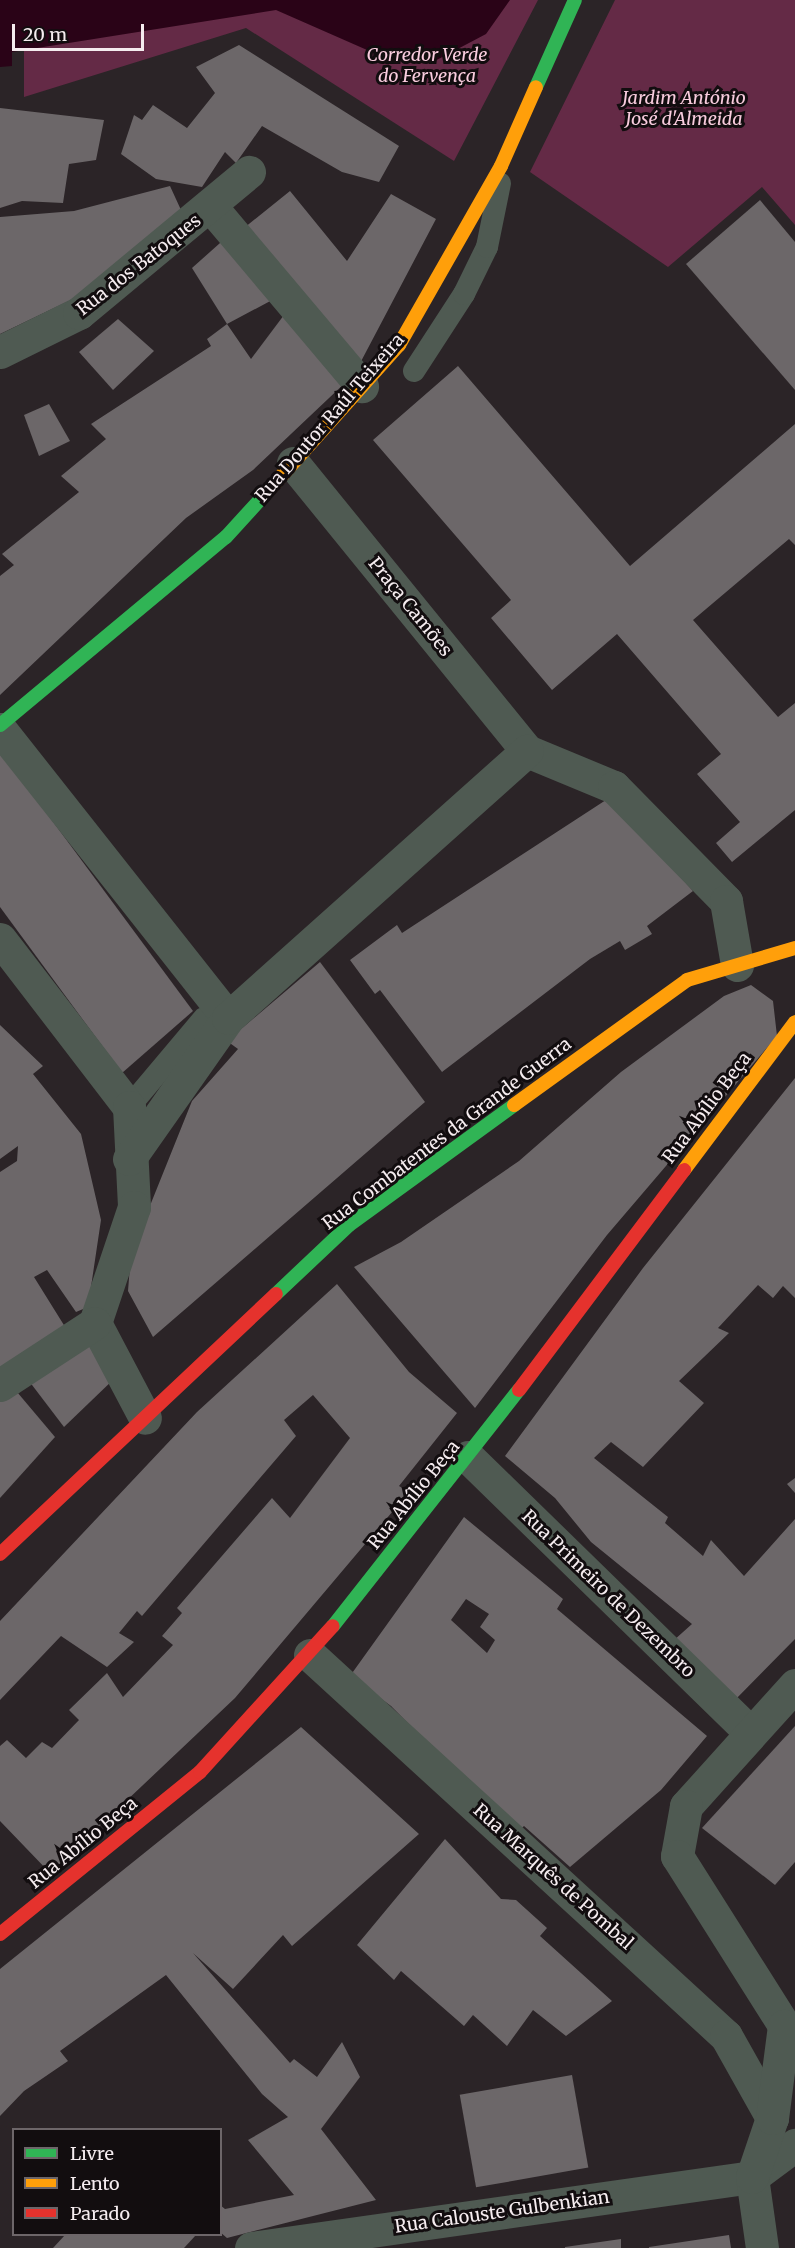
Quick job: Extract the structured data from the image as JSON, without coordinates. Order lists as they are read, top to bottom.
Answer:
{
  "streets": {
    "street": [
      "Rua dos Batoques",
      "Rua Doutor Raúl Teixeira",
      "Praça Camões",
      "Rua Abílio Beça",
      "Rua Combatentes da Grande Guerra",
      "Rua Primeiro de Dezembro",
      "Rua Marquês de Pombal",
      "Rua Calouste Gulbenkian"
    ]
  },
  "crossings": [
    ["Rua dos Batoques", "Rua Doutor Raúl Teixeira"],
    ["Rua Doutor Raúl Teixeira", "Praça Camões"],
    ["Rua Abílio Beça", "Rua Primeiro de Dezembro"],
    ["Rua Abílio Beça", "Rua Marquês de Pombal"]
  ],
  "parks": ["Corredor Verde do Fervença", "Jardim António José d'Almeida"],
  "legend": ["Livre", "Lento", "Parado"],
  "scale_bar": "20 m"
}
